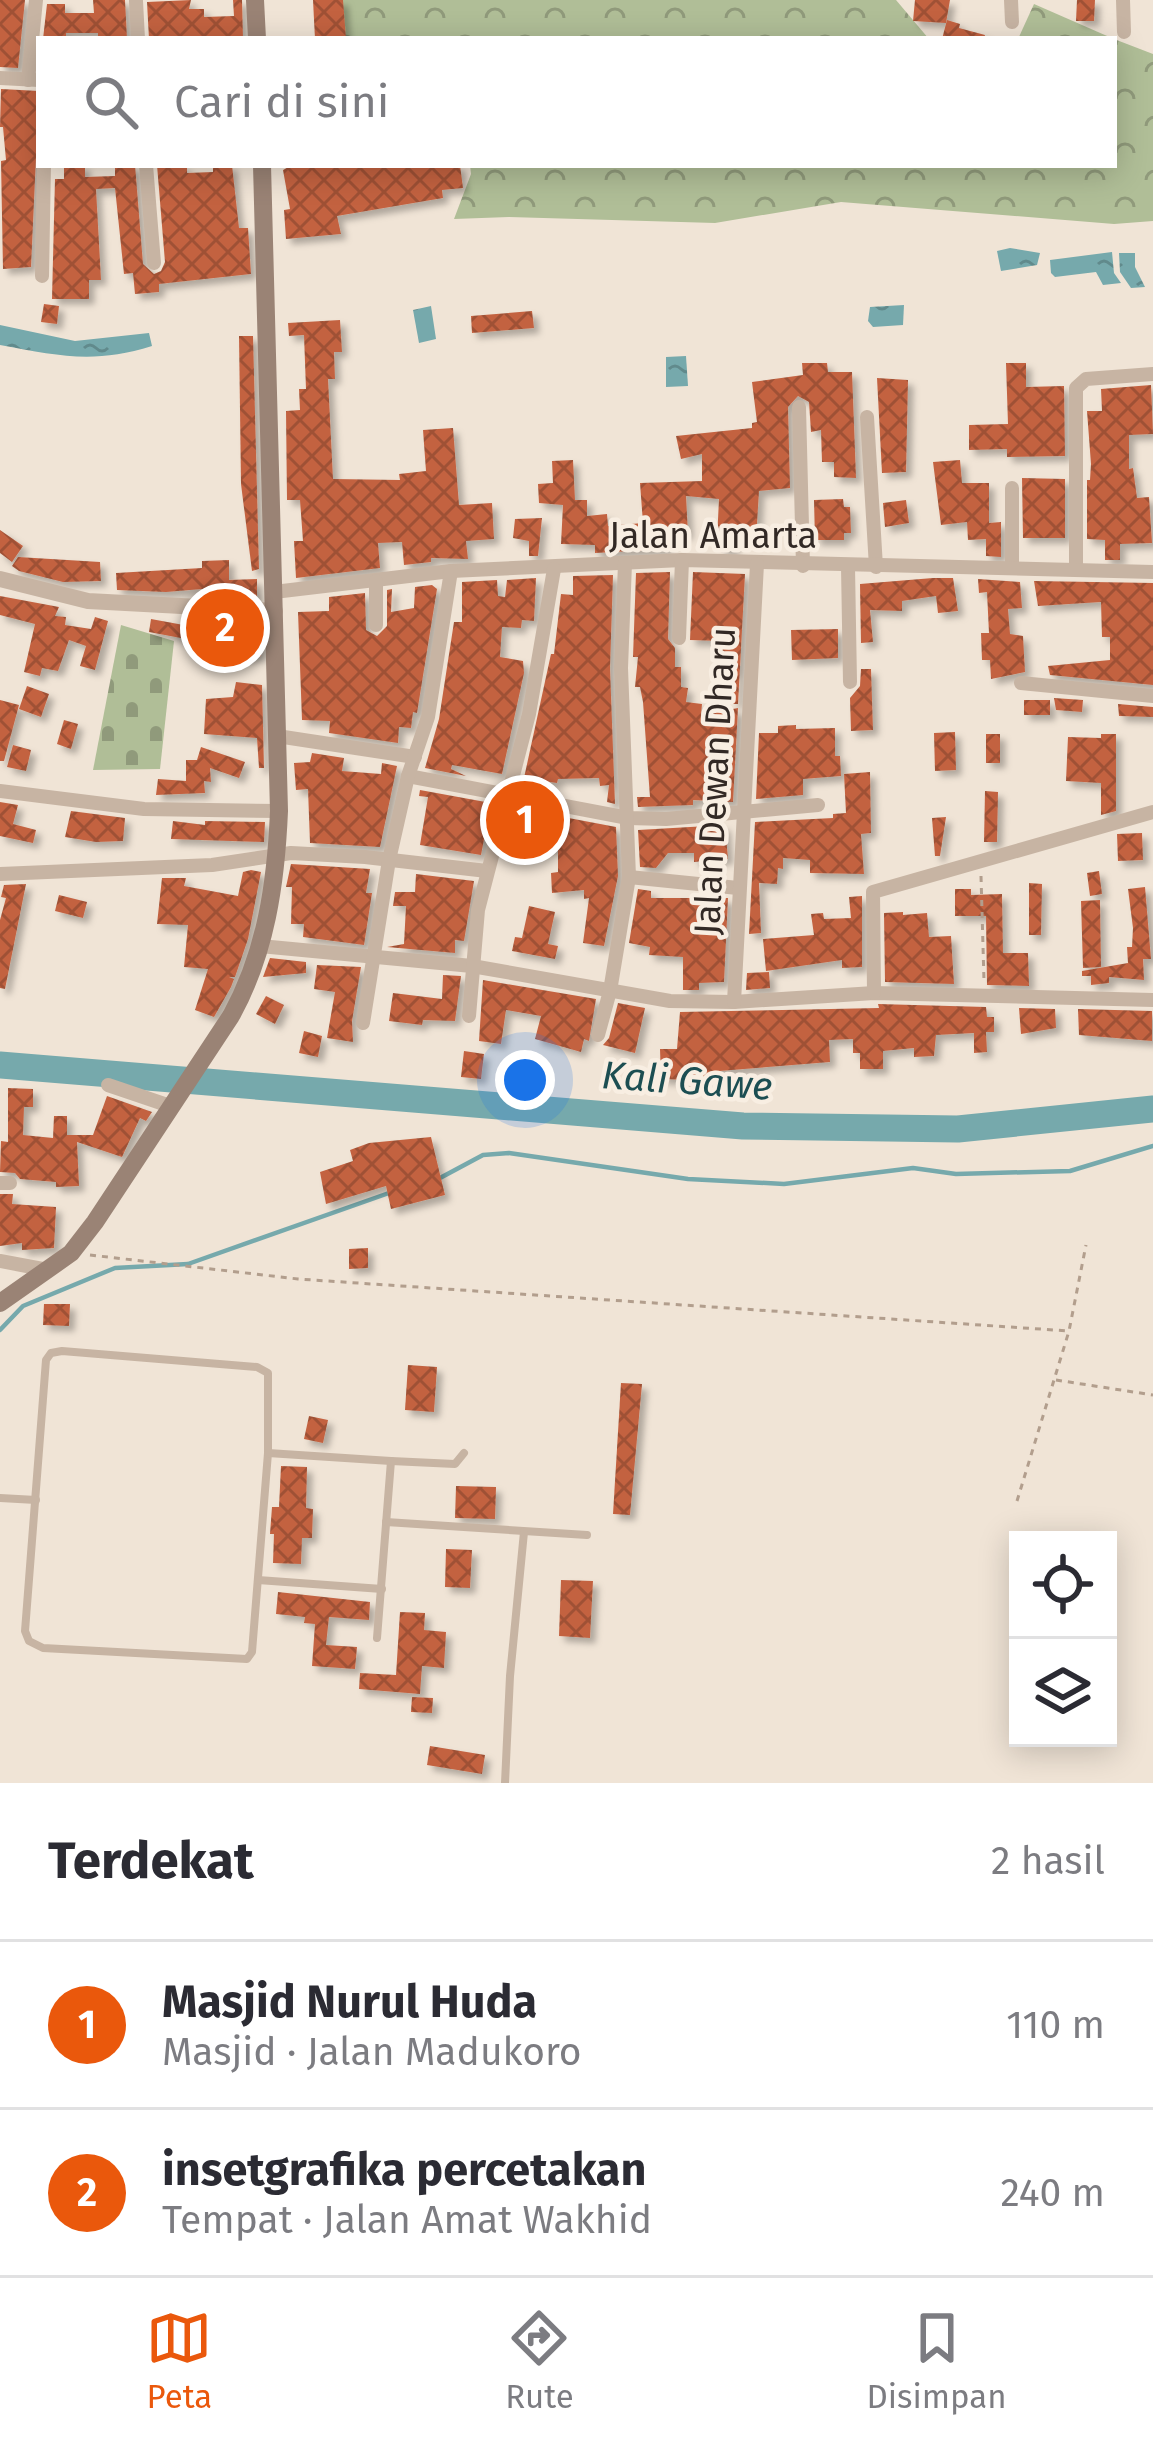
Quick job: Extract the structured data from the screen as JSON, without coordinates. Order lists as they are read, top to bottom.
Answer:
{
  "streets": {
    "street": ["Jalan Amarta", "Jalan Dewan Dharu"]
  },
  "crossings": [
    ["Jalan Amarta", "Jalan Dewan Dharu"]
  ],
  "water": ["Kali Gawe"],
  "page": {
    "search": "Cari di sini",
    "pins": ["2", "1"],
    "heading": ["Terdekat", "2 hasil"],
    "list": [
      {
        "mark": "1",
        "name": "Masjid Nurul Huda",
        "note": "Masjid · Jalan Madukoro",
        "value": "110 m"
      },
      {
        "mark": "2",
        "name": "insetgrafika percetakan",
        "note": "Tempat · Jalan Amat Wakhid",
        "value": "240 m"
      }
    ],
    "nav": ["Peta", "Rute", "Disimpan"]
  }
}
